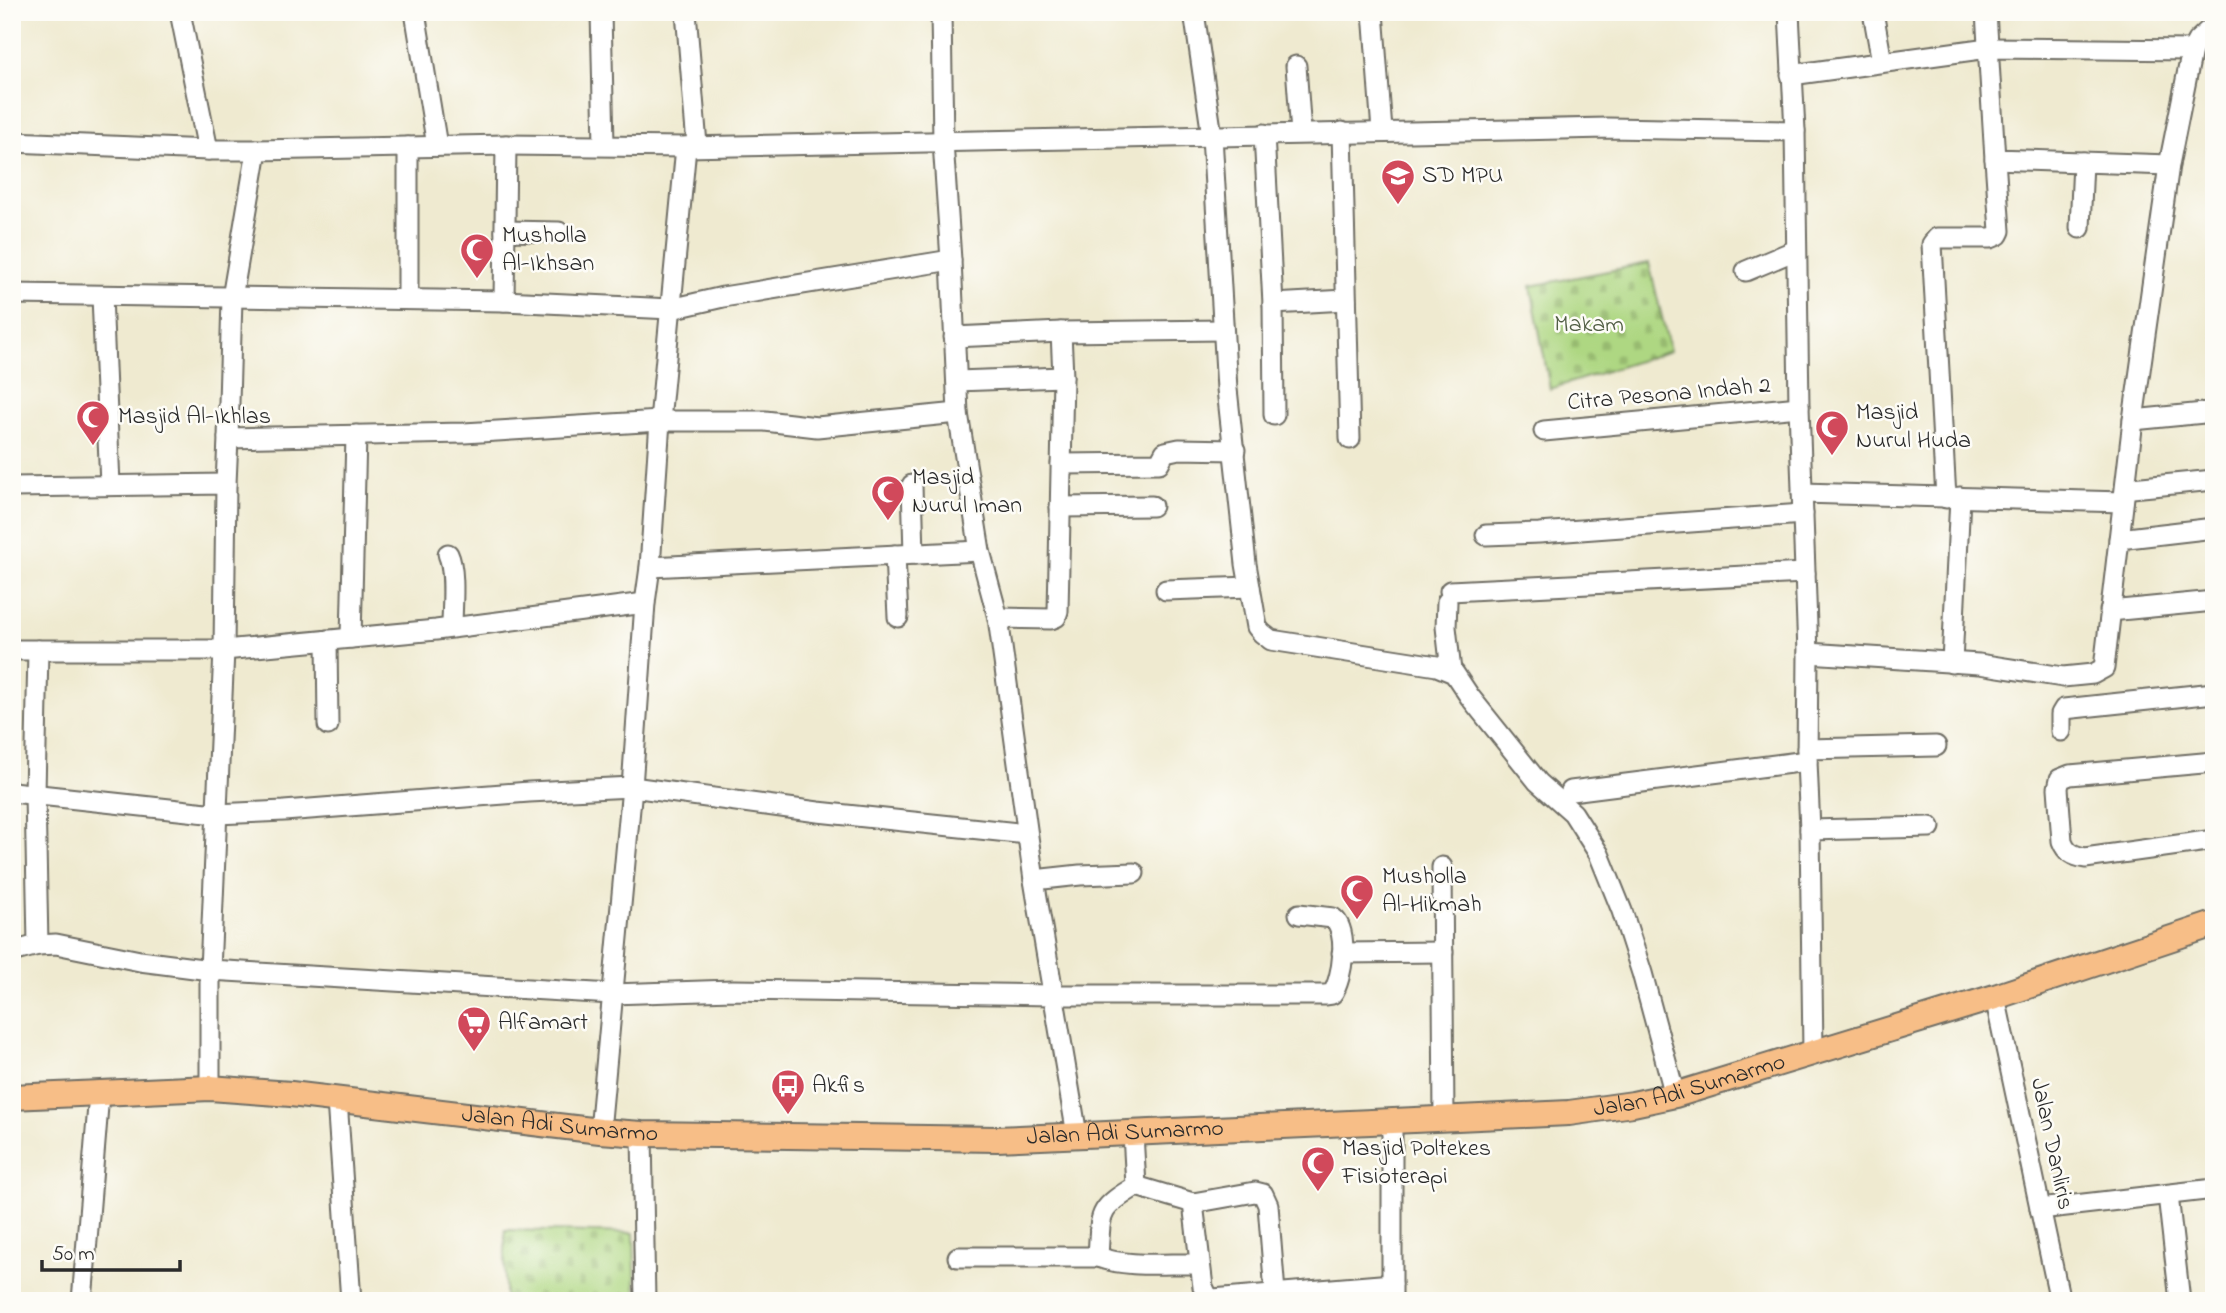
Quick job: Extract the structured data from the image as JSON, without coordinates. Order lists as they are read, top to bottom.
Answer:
{
  "streets": {
    "main road": ["Jalan Adi Sumarmo"],
    "street": ["Citra Pesona Indah 2", "Jalan Danliris"]
  },
  "crossings": [
    ["Jalan Adi Sumarmo", "Jalan Danliris"]
  ],
  "parks": ["Makam"],
  "places": {
    "school or university": ["SD MPU"],
    "mosque": [
      "Musholla Al-Ikhsan",
      "Masjid Al-Ikhlas",
      "Masjid Nurul Huda",
      "Masjid Nurul Iman",
      "Musholla Al-Hikmah",
      "Masjid Poltekes Fisioterapi"
    ],
    "supermarket": ["Alfamart"],
    "bus stop": ["Akfis"]
  },
  "scale_bar": "50 m"
}
